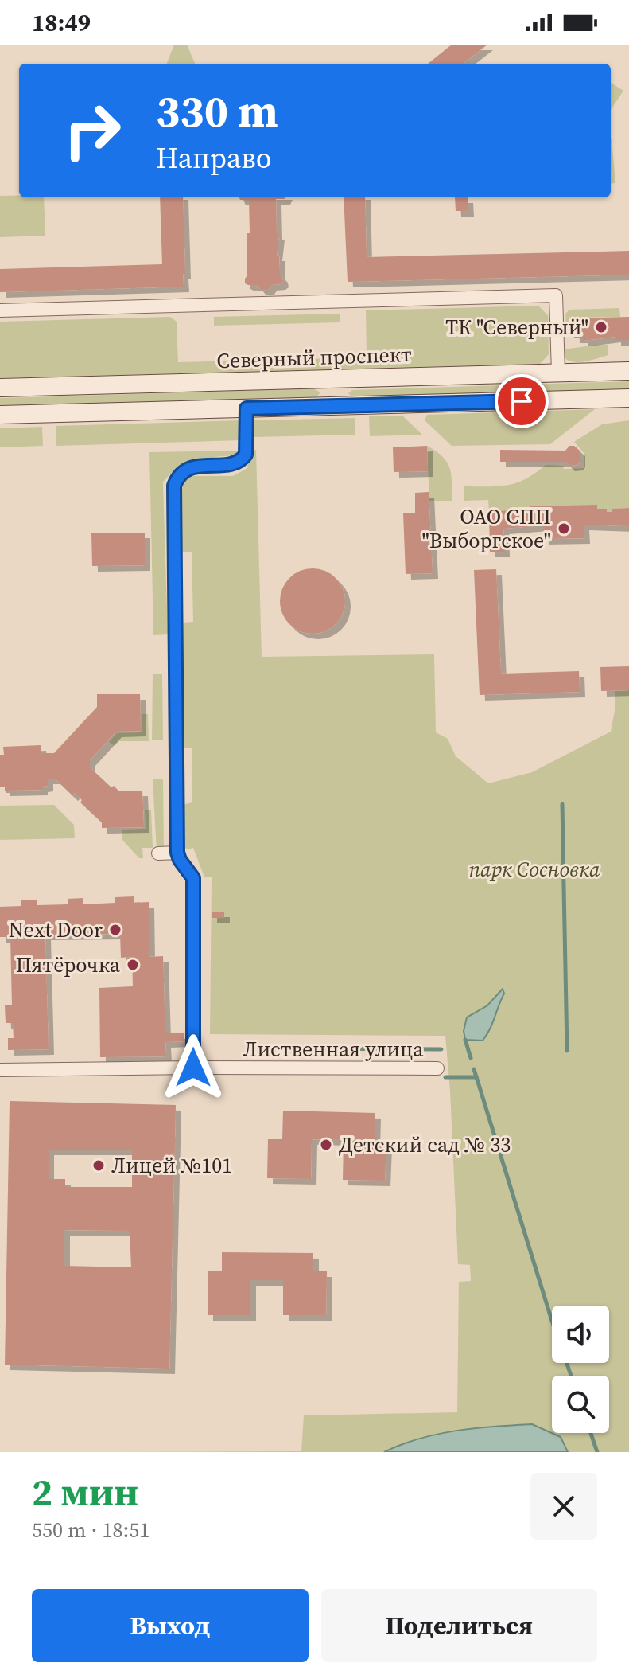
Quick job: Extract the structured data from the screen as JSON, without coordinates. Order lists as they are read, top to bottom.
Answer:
{
  "streets": {
    "main road": ["Северный проспект"],
    "street": ["Лиственная улица"]
  },
  "parks": ["парк Сосновка"],
  "places": [
    "ТК \"Северный\"",
    "ОАО СПП \"Выборгское\"",
    "Next Door",
    "Пятёрочка",
    "Детский сад № 33",
    "Лицей №101"
  ],
  "page": {
    "status": "18:49",
    "turn": ["330 m", "Направо"],
    "heading": ["2 мин", "550 m · 18:51"],
    "buttons": ["Выход", "Поделиться"]
  }
}
